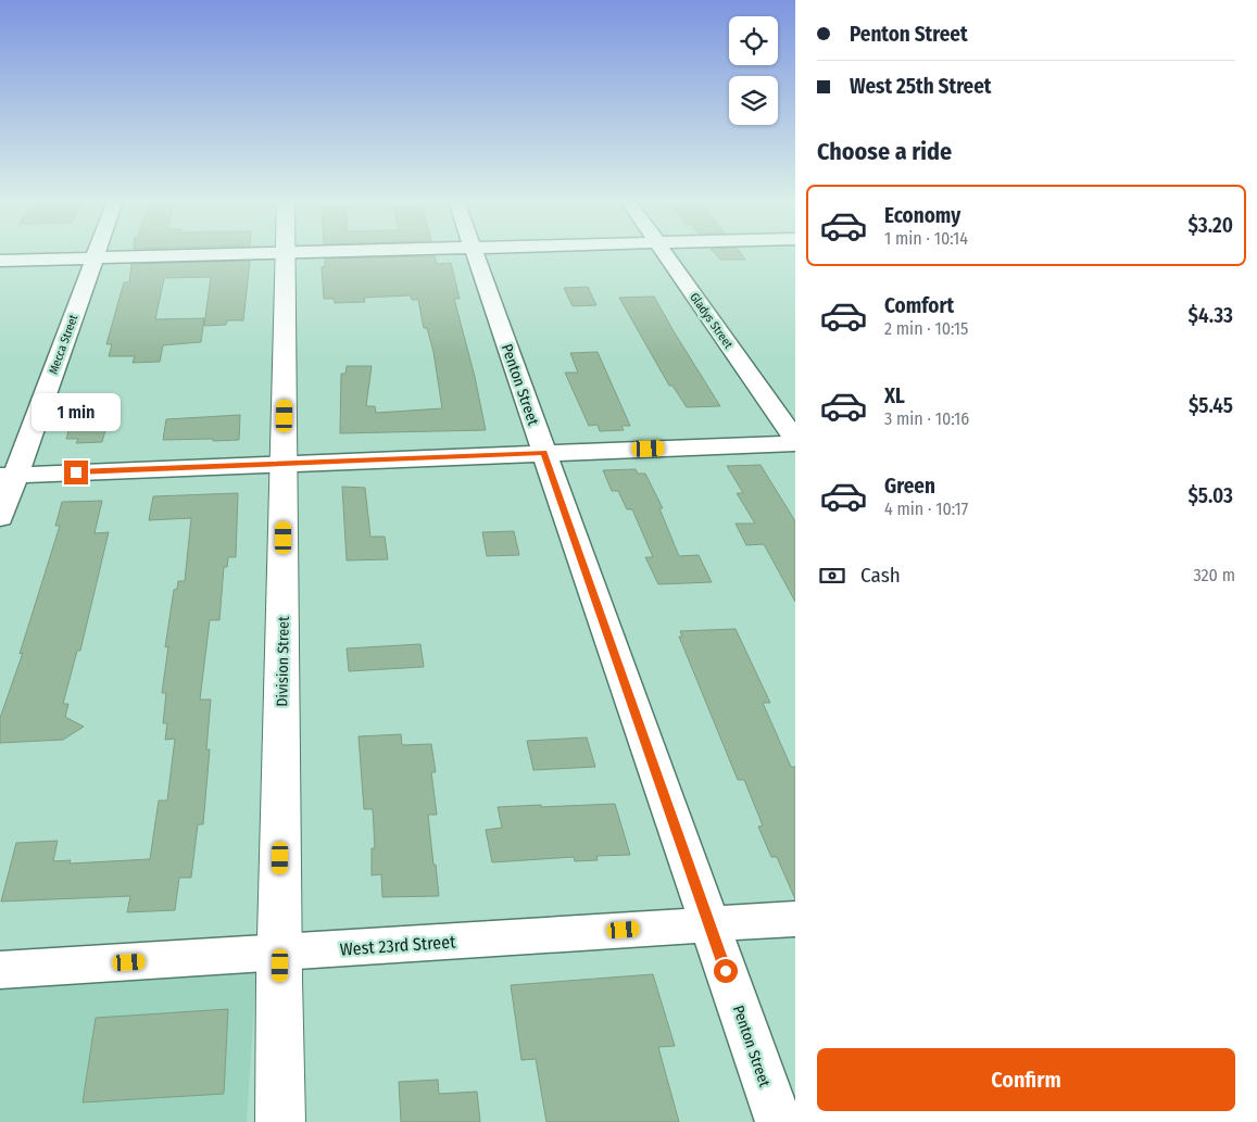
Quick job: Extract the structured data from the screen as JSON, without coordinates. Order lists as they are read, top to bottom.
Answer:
{
  "streets": {
    "street": [
      "Gladys Street",
      "Mecca Street",
      "Penton Street",
      "Division Street",
      "West 23rd Street"
    ]
  },
  "crossings": [
    ["Penton Street", "West 23rd Street"],
    ["Division Street", "West 23rd Street"]
  ],
  "page": {
    "banner": ["Penton Street", "West 25th Street"],
    "heading": "Choose a ride",
    "list": [
      {
        "name": "Economy",
        "note": "1 min · 10:14",
        "value": "$3.20"
      },
      {
        "name": "Comfort",
        "note": "2 min · 10:15",
        "value": "$4.33"
      },
      {
        "name": "XL",
        "note": "3 min · 10:16",
        "value": "$5.45"
      },
      {
        "name": "Green",
        "note": "4 min · 10:17",
        "value": "$5.03"
      }
    ],
    "bubble": "1 min",
    "pay": ["Cash", "320 m"],
    "buttons": "Confirm"
  }
}
